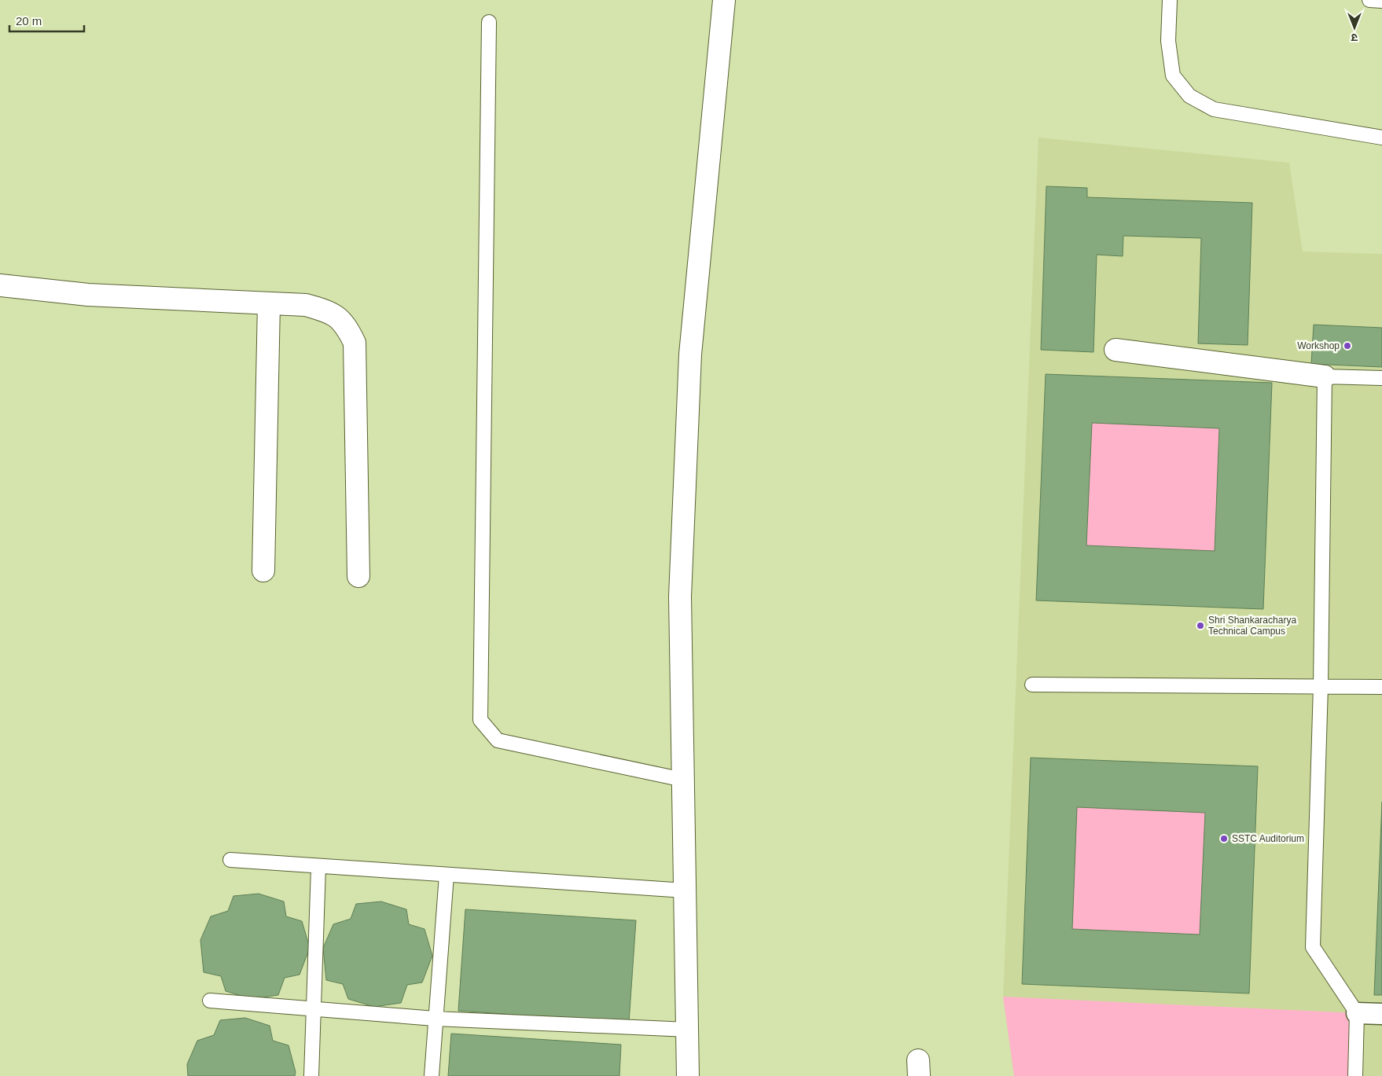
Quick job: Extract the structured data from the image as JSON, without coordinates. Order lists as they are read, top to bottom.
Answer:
{
  "places": ["Workshop", "Shri Shankaracharya Technical Campus", "SSTC Auditorium"],
  "scale_bar": "20 m",
  "north": "bottom"
}
